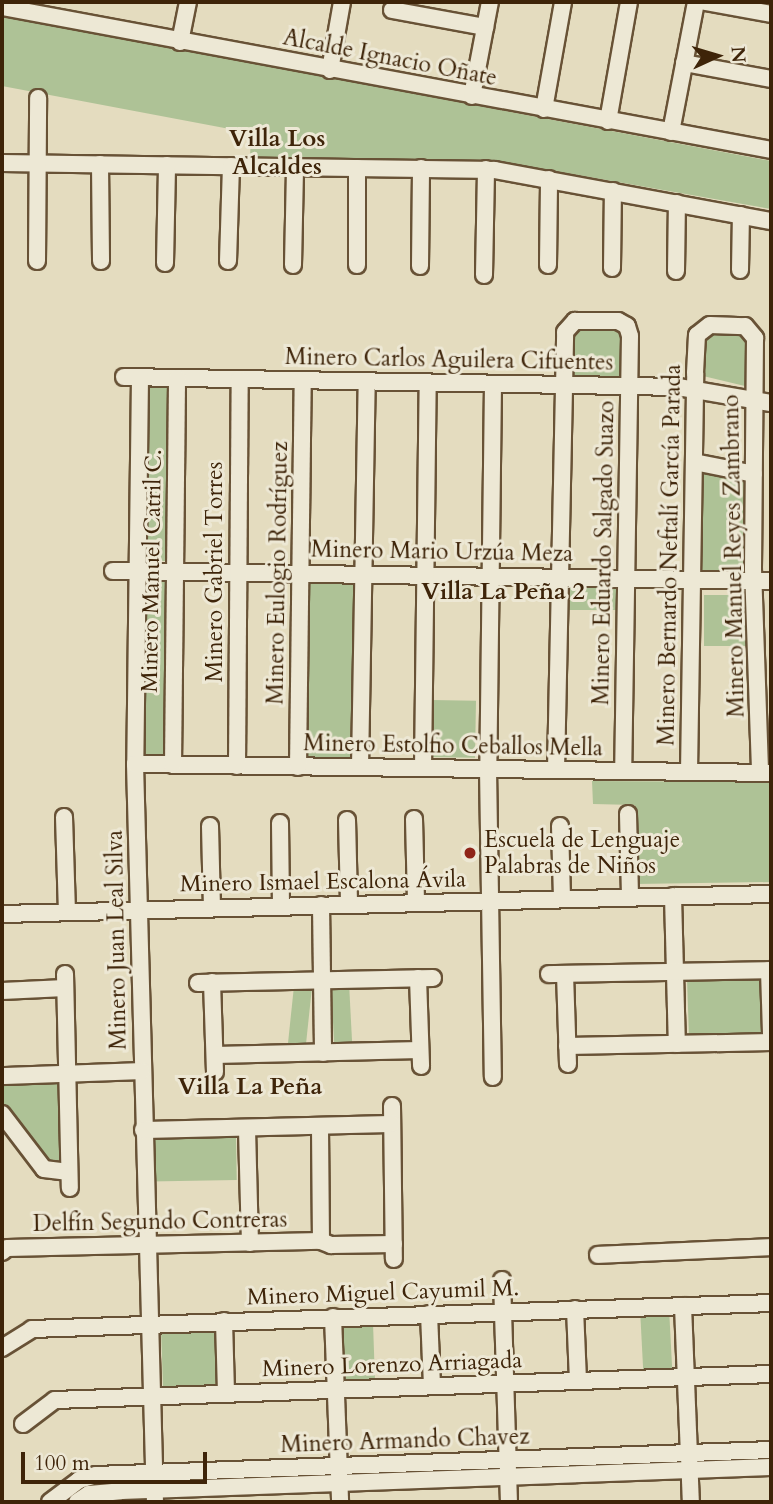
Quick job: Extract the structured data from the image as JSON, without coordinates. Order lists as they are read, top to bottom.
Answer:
{
  "streets": {
    "street": [
      "Alcalde Ignacio Oñate",
      "Minero Carlos Aguilera Cifuentes",
      "Minero Mario Urzúa Meza",
      "Minero Eduardo Salgado Suazo",
      "Minero Bernardo Neftalí García Parada",
      "Minero Manuel Reyes Zambrano",
      "Minero Manuel Catril C.",
      "Minero Gabriel Torres",
      "Minero Eulogio Rodríguez",
      "Minero Estolfio Ceballos Mella",
      "Minero Ismael Escalona Ávila",
      "Minero Juan Leal Silva",
      "Delfín Segundo Contreras",
      "Minero Miguel Cayumil M.",
      "Minero Lorenzo Arriagada",
      "Minero Armando Chavez"
    ]
  },
  "crossings": [
    ["Minero Carlos Aguilera Cifuentes", "Minero Eduardo Salgado Suazo"],
    ["Minero Carlos Aguilera Cifuentes", "Minero Bernardo Neftalí García Parada"],
    ["Minero Carlos Aguilera Cifuentes", "Minero Manuel Reyes Zambrano"],
    ["Minero Carlos Aguilera Cifuentes", "Minero Manuel Catril C."],
    ["Minero Carlos Aguilera Cifuentes", "Minero Gabriel Torres"],
    ["Minero Carlos Aguilera Cifuentes", "Minero Eulogio Rodríguez"],
    ["Minero Carlos Aguilera Cifuentes", "Minero Juan Leal Silva"],
    ["Minero Mario Urzúa Meza", "Minero Eduardo Salgado Suazo"],
    ["Minero Mario Urzúa Meza", "Minero Bernardo Neftalí García Parada"],
    ["Minero Mario Urzúa Meza", "Minero Manuel Reyes Zambrano"],
    ["Minero Mario Urzúa Meza", "Minero Manuel Catril C."],
    ["Minero Mario Urzúa Meza", "Minero Gabriel Torres"],
    ["Minero Mario Urzúa Meza", "Minero Eulogio Rodríguez"],
    ["Minero Mario Urzúa Meza", "Minero Juan Leal Silva"],
    ["Minero Eduardo Salgado Suazo", "Minero Estolfio Ceballos Mella"],
    ["Minero Bernardo Neftalí García Parada", "Minero Manuel Reyes Zambrano"],
    ["Minero Bernardo Neftalí García Parada", "Minero Estolfio Ceballos Mella"],
    ["Minero Manuel Reyes Zambrano", "Minero Estolfio Ceballos Mella"],
    ["Minero Manuel Catril C.", "Minero Estolfio Ceballos Mella"],
    ["Minero Gabriel Torres", "Minero Estolfio Ceballos Mella"],
    ["Minero Eulogio Rodríguez", "Minero Estolfio Ceballos Mella"],
    ["Minero Estolfio Ceballos Mella", "Minero Juan Leal Silva"],
    ["Minero Ismael Escalona Ávila", "Minero Juan Leal Silva"],
    ["Minero Juan Leal Silva", "Delfín Segundo Contreras"],
    ["Minero Juan Leal Silva", "Minero Miguel Cayumil M."],
    ["Minero Juan Leal Silva", "Minero Lorenzo Arriagada"],
    ["Minero Juan Leal Silva", "Minero Armando Chavez"]
  ],
  "districts": ["Villa Los Alcaldes", "Villa La Peña 2", "Villa La Peña"],
  "places": ["Escuela de Lenguaje Palabras de Niños"],
  "scale_bar": "100 m",
  "north": "right"
}
